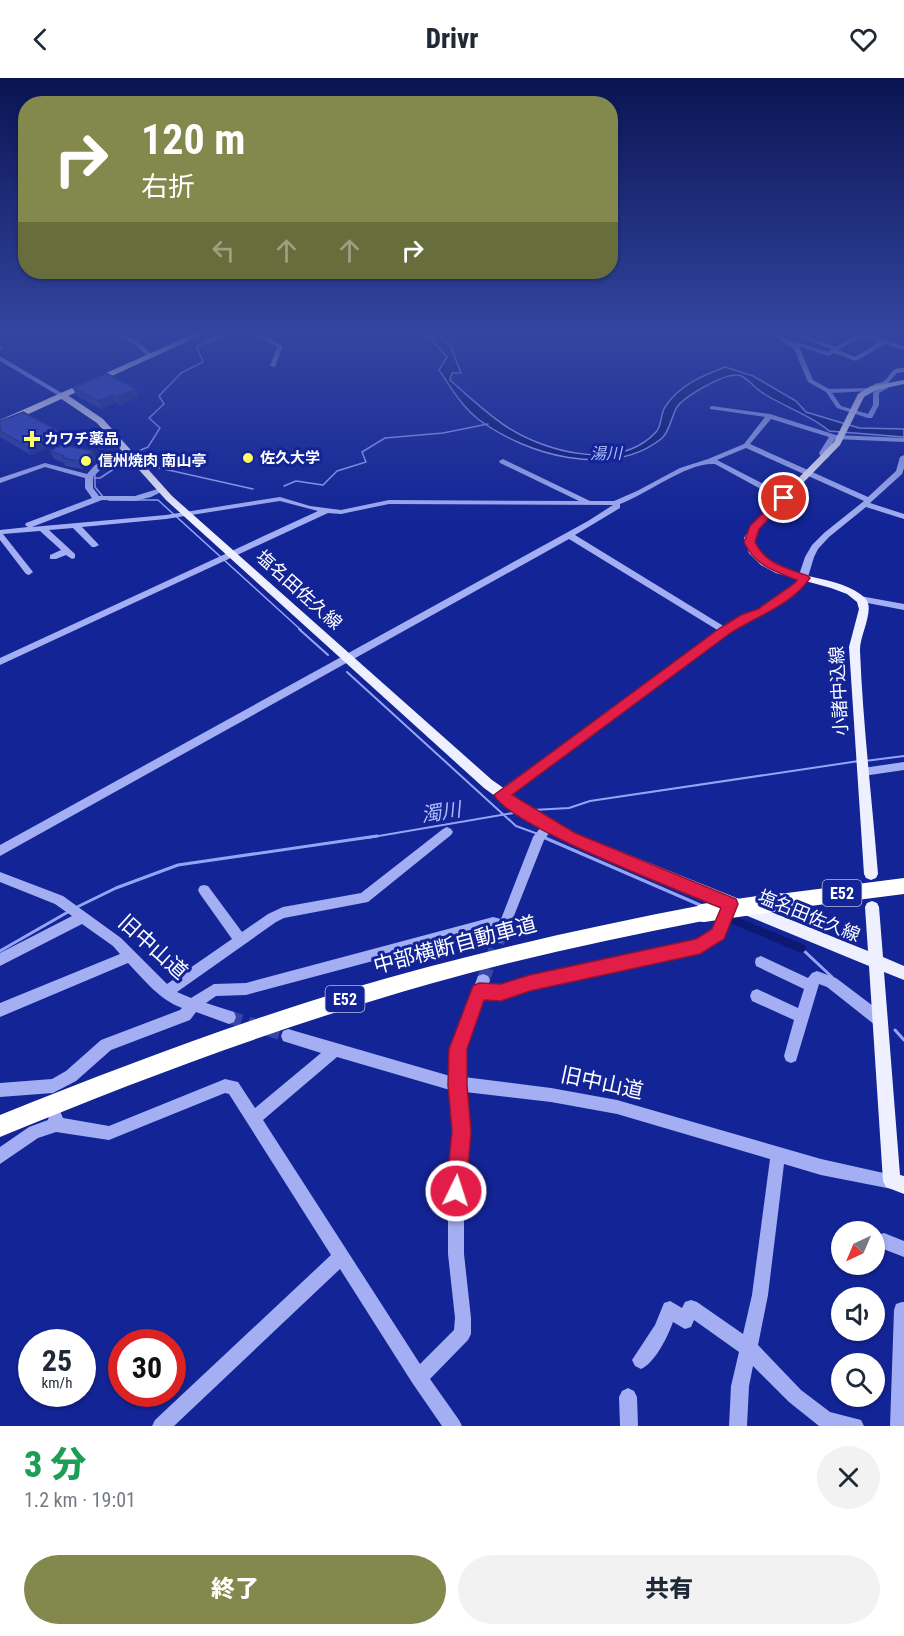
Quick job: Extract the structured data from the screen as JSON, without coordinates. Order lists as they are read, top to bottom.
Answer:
{
  "streets": {
    "highway": ["E52", "中部横断自動車道"],
    "main road": ["塩名田佐久線", "小諸中込線"],
    "street": ["旧中山道"]
  },
  "water": ["湯川", "濁川"],
  "places": {
    "health": ["カワチ薬品"],
    "other": ["佐久大学", "信州焼肉 南山亭"]
  },
  "north": "bottom left",
  "page": {
    "header": "Drivr",
    "turn": ["120 m", "右折"],
    "speed": "25 km/h",
    "limit": "30",
    "heading": ["3 分", "1.2 km · 19:01"],
    "buttons": ["終了", "共有"]
  }
}
